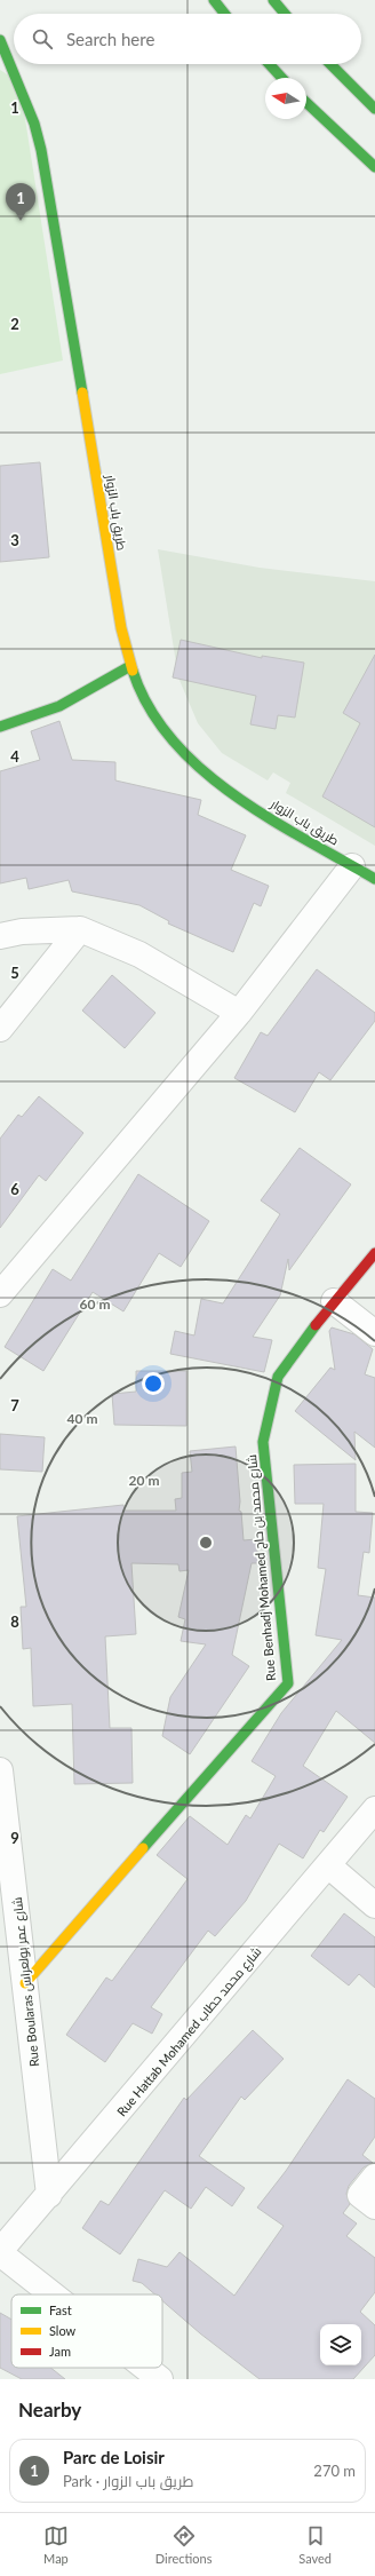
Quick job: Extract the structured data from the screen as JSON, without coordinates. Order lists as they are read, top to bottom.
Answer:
{
  "streets": {
    "street": [
      "طريق باب الزوار",
      "Rue Benhadj Mohamed شارع محمد بن حاج",
      "Rue Boularas شارع عمر بولعراس",
      "Rue Hattab Mohamed شارع محمد حطاب"
    ]
  },
  "crossings": [
    ["Rue Benhadj Mohamed شارع محمد بن حاج", "Rue Boularas شارع عمر بولعراس"],
    ["Rue Boularas شارع عمر بولعراس", "Rue Hattab Mohamed شارع محمد حطاب"]
  ],
  "legend": ["Fast", "Slow", "Jam"],
  "north": "left",
  "page": {
    "search": "Search here",
    "pins": "1",
    "heading": "Nearby",
    "list": [
      {
        "mark": "1",
        "name": "Parc de Loisir",
        "note": "Park · طريق باب الزوار",
        "value": "270 m"
      }
    ],
    "nav": ["Map", "Directions", "Saved"]
  },
  "grid": {
    "rows": [
      "1",
      "2",
      "3",
      "4",
      "5",
      "6",
      "7",
      "8",
      "9"
    ]
  },
  "rings": ["60 m", "40 m", "20 m"]
}
